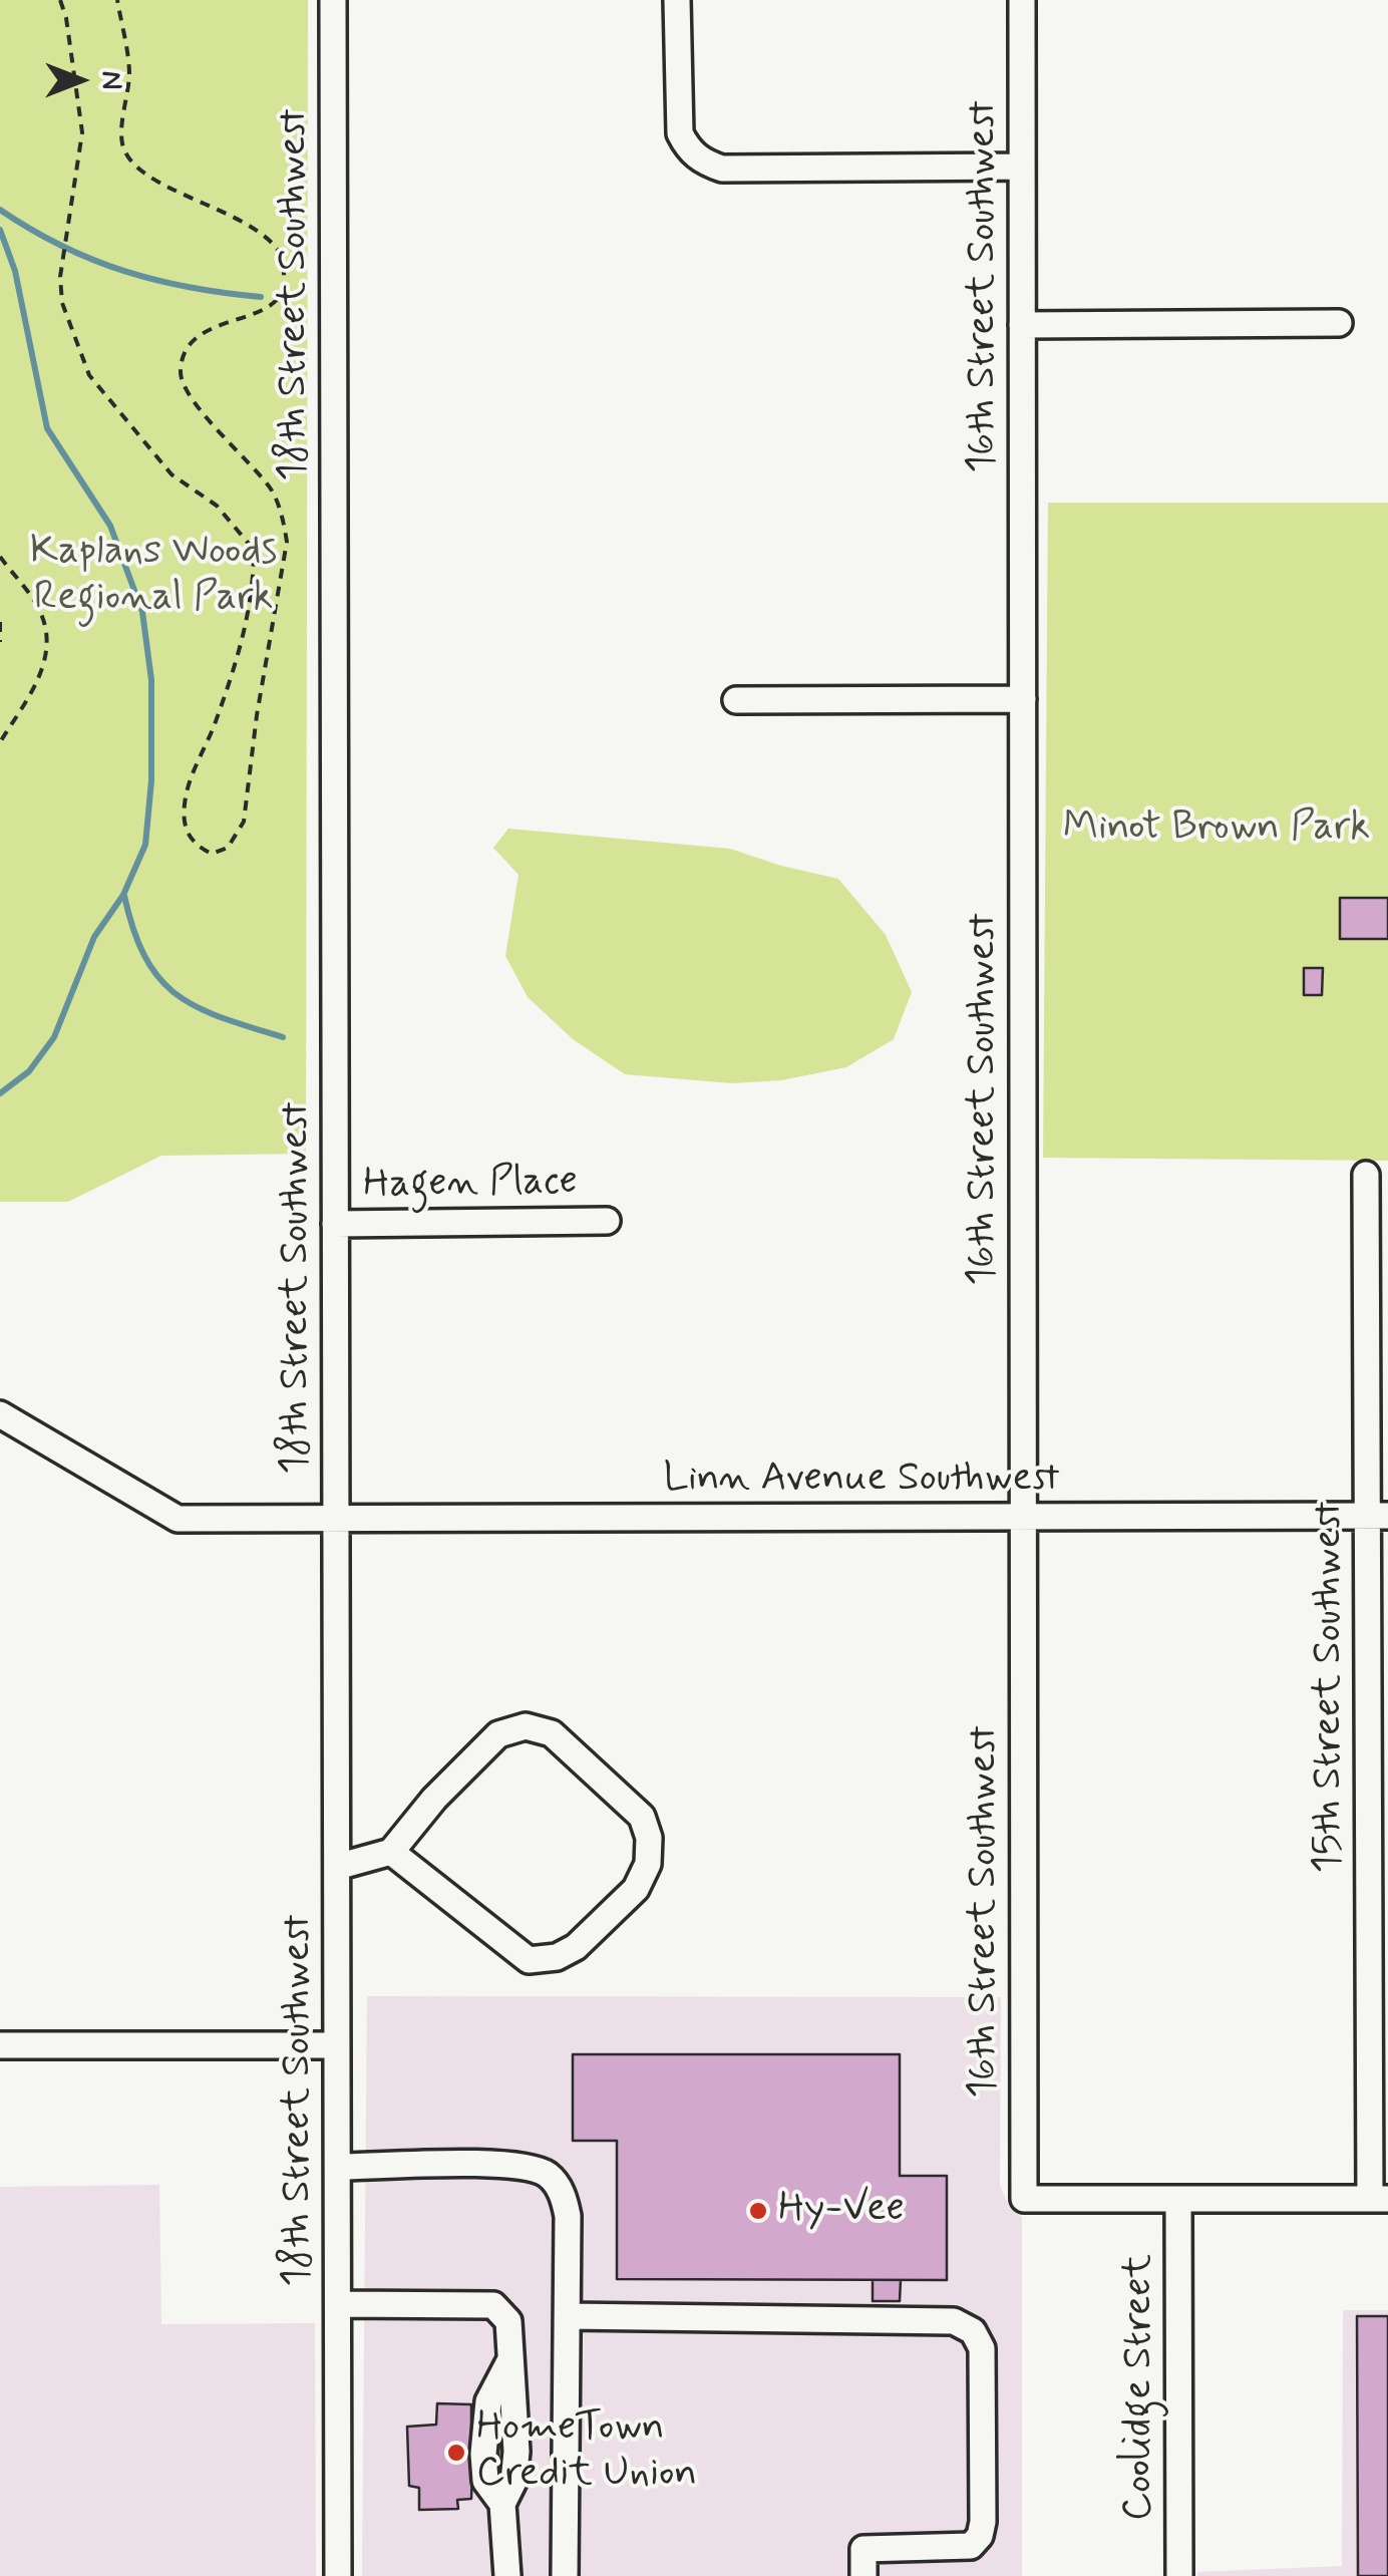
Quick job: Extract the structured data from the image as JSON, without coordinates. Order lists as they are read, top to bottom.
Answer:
{
  "streets": {
    "street": [
      "16th Street Southwest",
      "18th Street Southwest",
      "Hagen Place",
      "Linn Avenue Southwest",
      "15th Street Southwest",
      "Coolidge Street"
    ]
  },
  "crossings": [
    ["16th Street Southwest", "Linn Avenue Southwest"],
    ["16th Street Southwest", "Coolidge Street"],
    ["18th Street Southwest", "Hagen Place"],
    ["18th Street Southwest", "Linn Avenue Southwest"],
    ["Linn Avenue Southwest", "15th Street Southwest"]
  ],
  "parks": ["Kaplans Woods Regional Park", "Minot Brown Park"],
  "places": ["Hy-Vee", "HomeTown Credit Union"],
  "north": "right"
}
